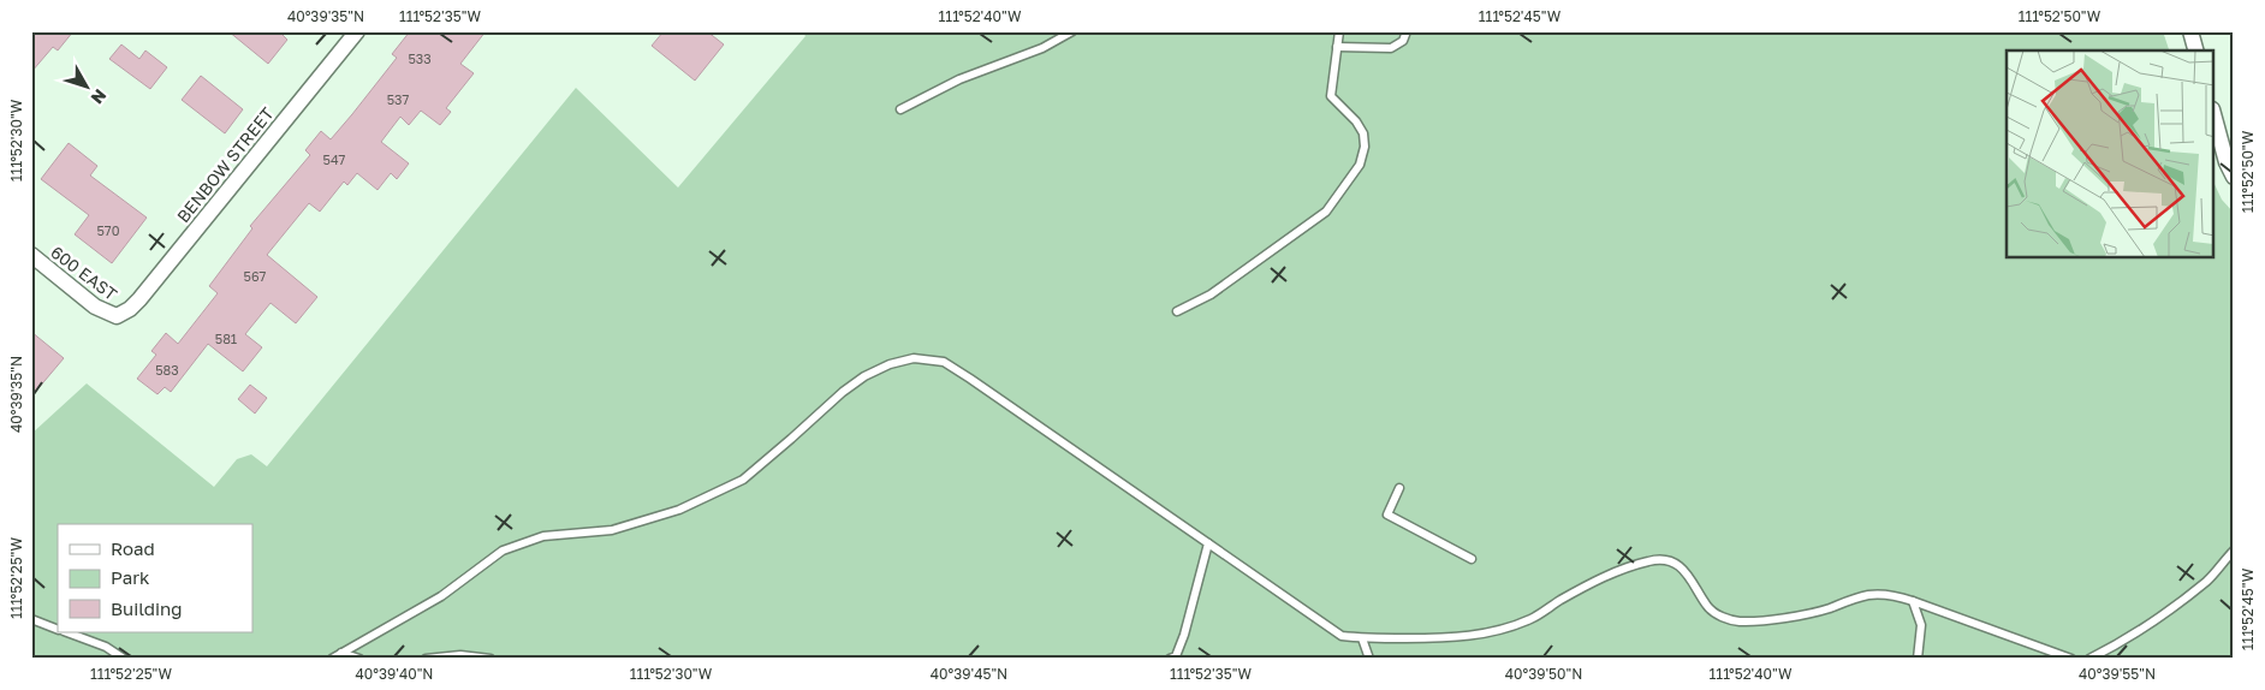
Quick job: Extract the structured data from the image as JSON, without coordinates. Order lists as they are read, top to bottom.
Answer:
{
  "streets": {
    "street": ["BENBOW STREET", "600 EAST"]
  },
  "crossings": [
    ["BENBOW STREET", "600 EAST"]
  ],
  "house_numbers": [
    "533",
    "537",
    "547",
    "570",
    "567",
    "581",
    "583"
  ],
  "legend": ["Road", "Park", "Building"],
  "north": "bottom right",
  "coordinates": [
    "40°39'35\"N",
    "111°52'35\"W",
    "111°52'40\"W",
    "111°52'45\"W",
    "111°52'50\"W",
    "111°52'30\"W",
    "111°52'25\"W",
    "40°39'40\"N",
    "40°39'45\"N",
    "40°39'50\"N",
    "40°39'55\"N"
  ]
}
